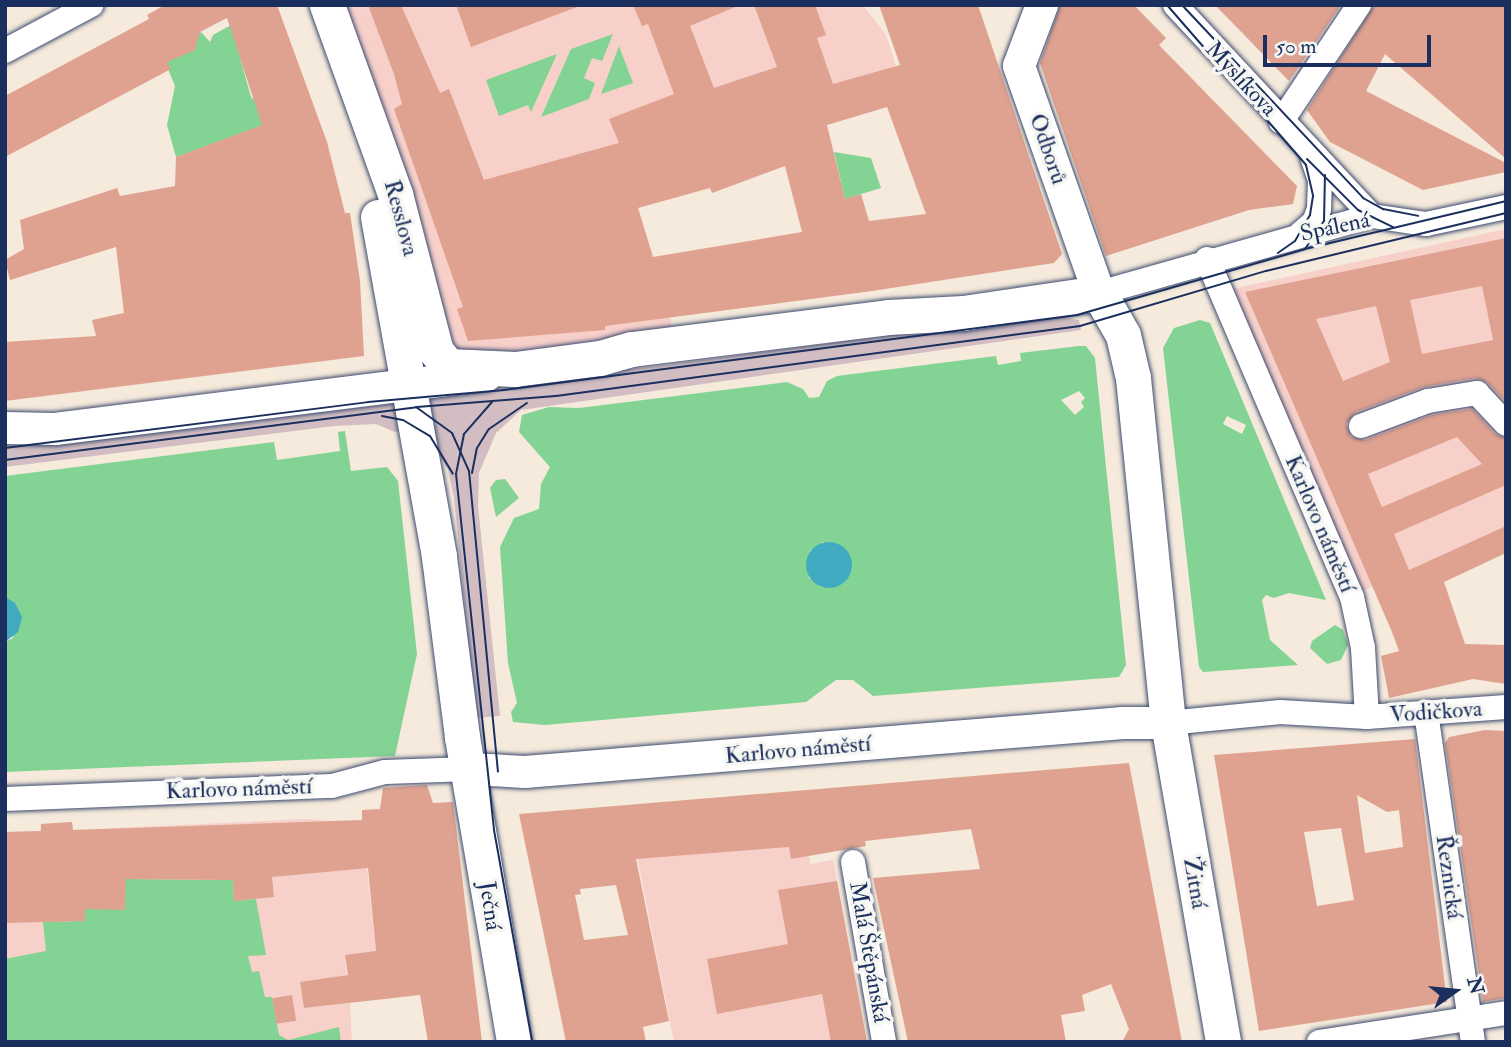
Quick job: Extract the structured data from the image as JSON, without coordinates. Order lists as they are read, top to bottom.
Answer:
{
  "streets": {
    "main road": ["Resslova", "Žitná", "Ječná"],
    "street": [
      "Myslíkova",
      "Odborů",
      "Spálená",
      "Karlovo náměstí",
      "Vodičkova",
      "Řeznická",
      "Malá Štěpánská"
    ]
  },
  "crossings": [
    ["Myslíkova", "Spálená"],
    ["Spálená", "Karlovo náměstí"],
    ["Karlovo náměstí", "Vodičkova"],
    ["Karlovo náměstí", "Žitná"],
    ["Karlovo náměstí", "Ječná"],
    ["Vodičkova", "Řeznická"]
  ],
  "scale_bar": "50 m",
  "north": "right"
}
